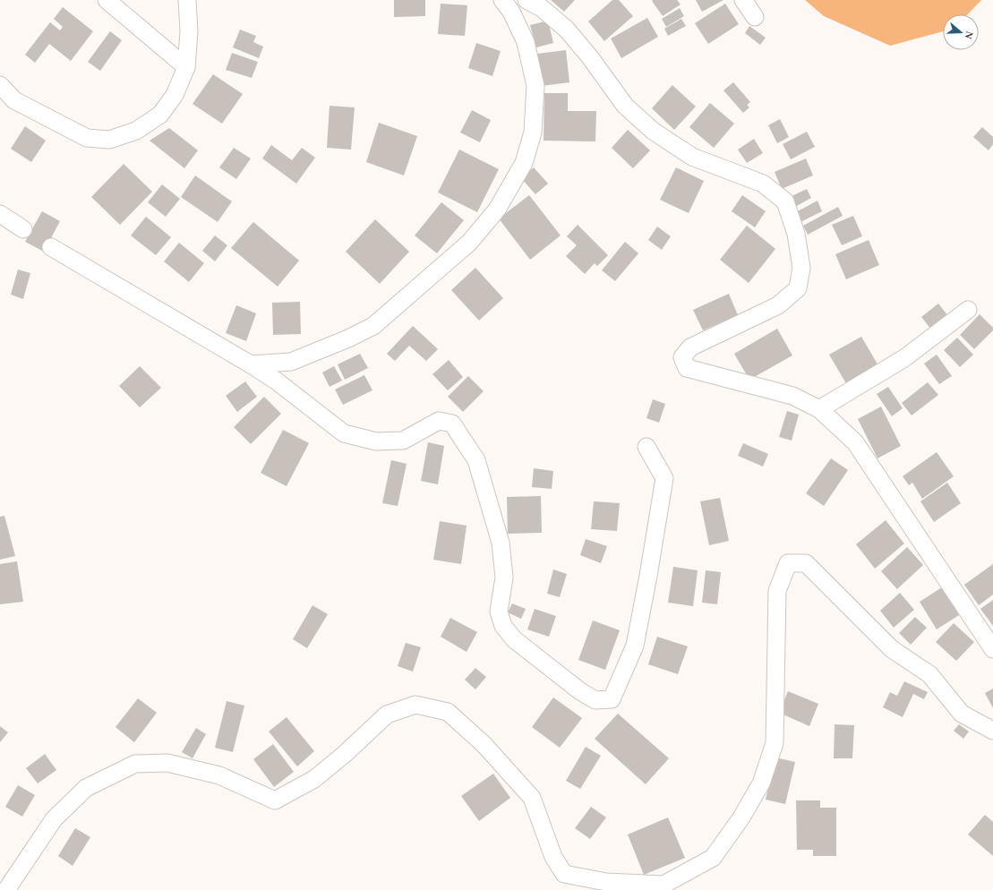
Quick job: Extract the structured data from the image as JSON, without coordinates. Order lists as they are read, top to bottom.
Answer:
{
  "north": "right"
}
